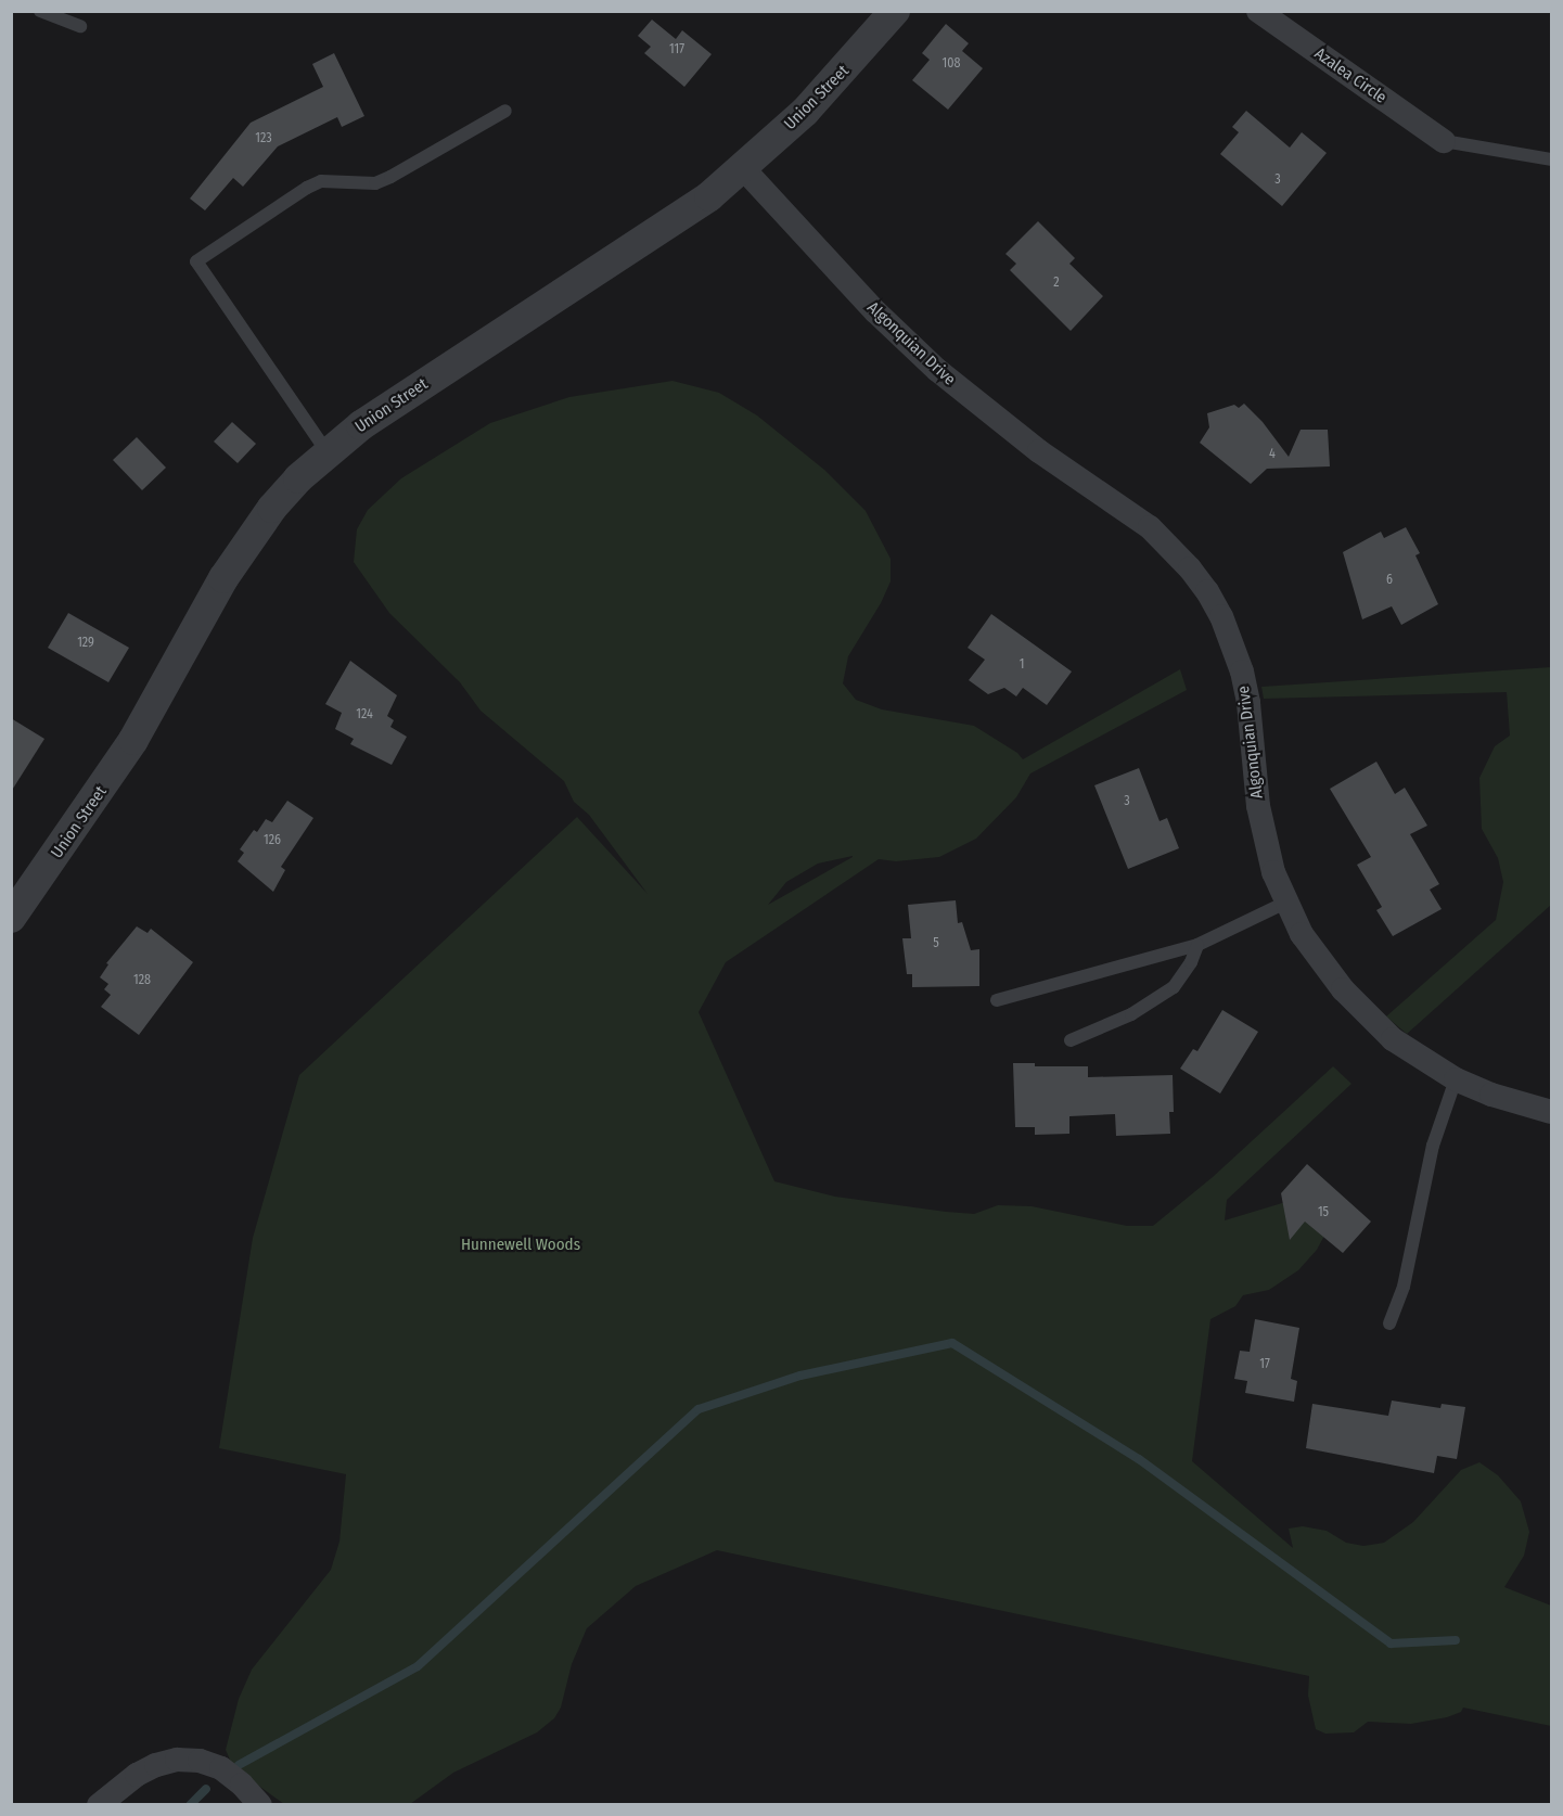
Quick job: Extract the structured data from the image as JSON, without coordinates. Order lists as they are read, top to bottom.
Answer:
{
  "streets": {
    "street": ["Azalea Circle", "Union Street", "Algonquian Drive"]
  },
  "crossings": [
    ["Union Street", "Algonquian Drive"]
  ],
  "parks": ["Hunnewell Woods"],
  "house_numbers": [
    "117",
    "108",
    "123",
    "3",
    "2",
    "4",
    "6",
    "129",
    "1",
    "124",
    "3",
    "126",
    "5",
    "128",
    "15",
    "17"
  ]
}
